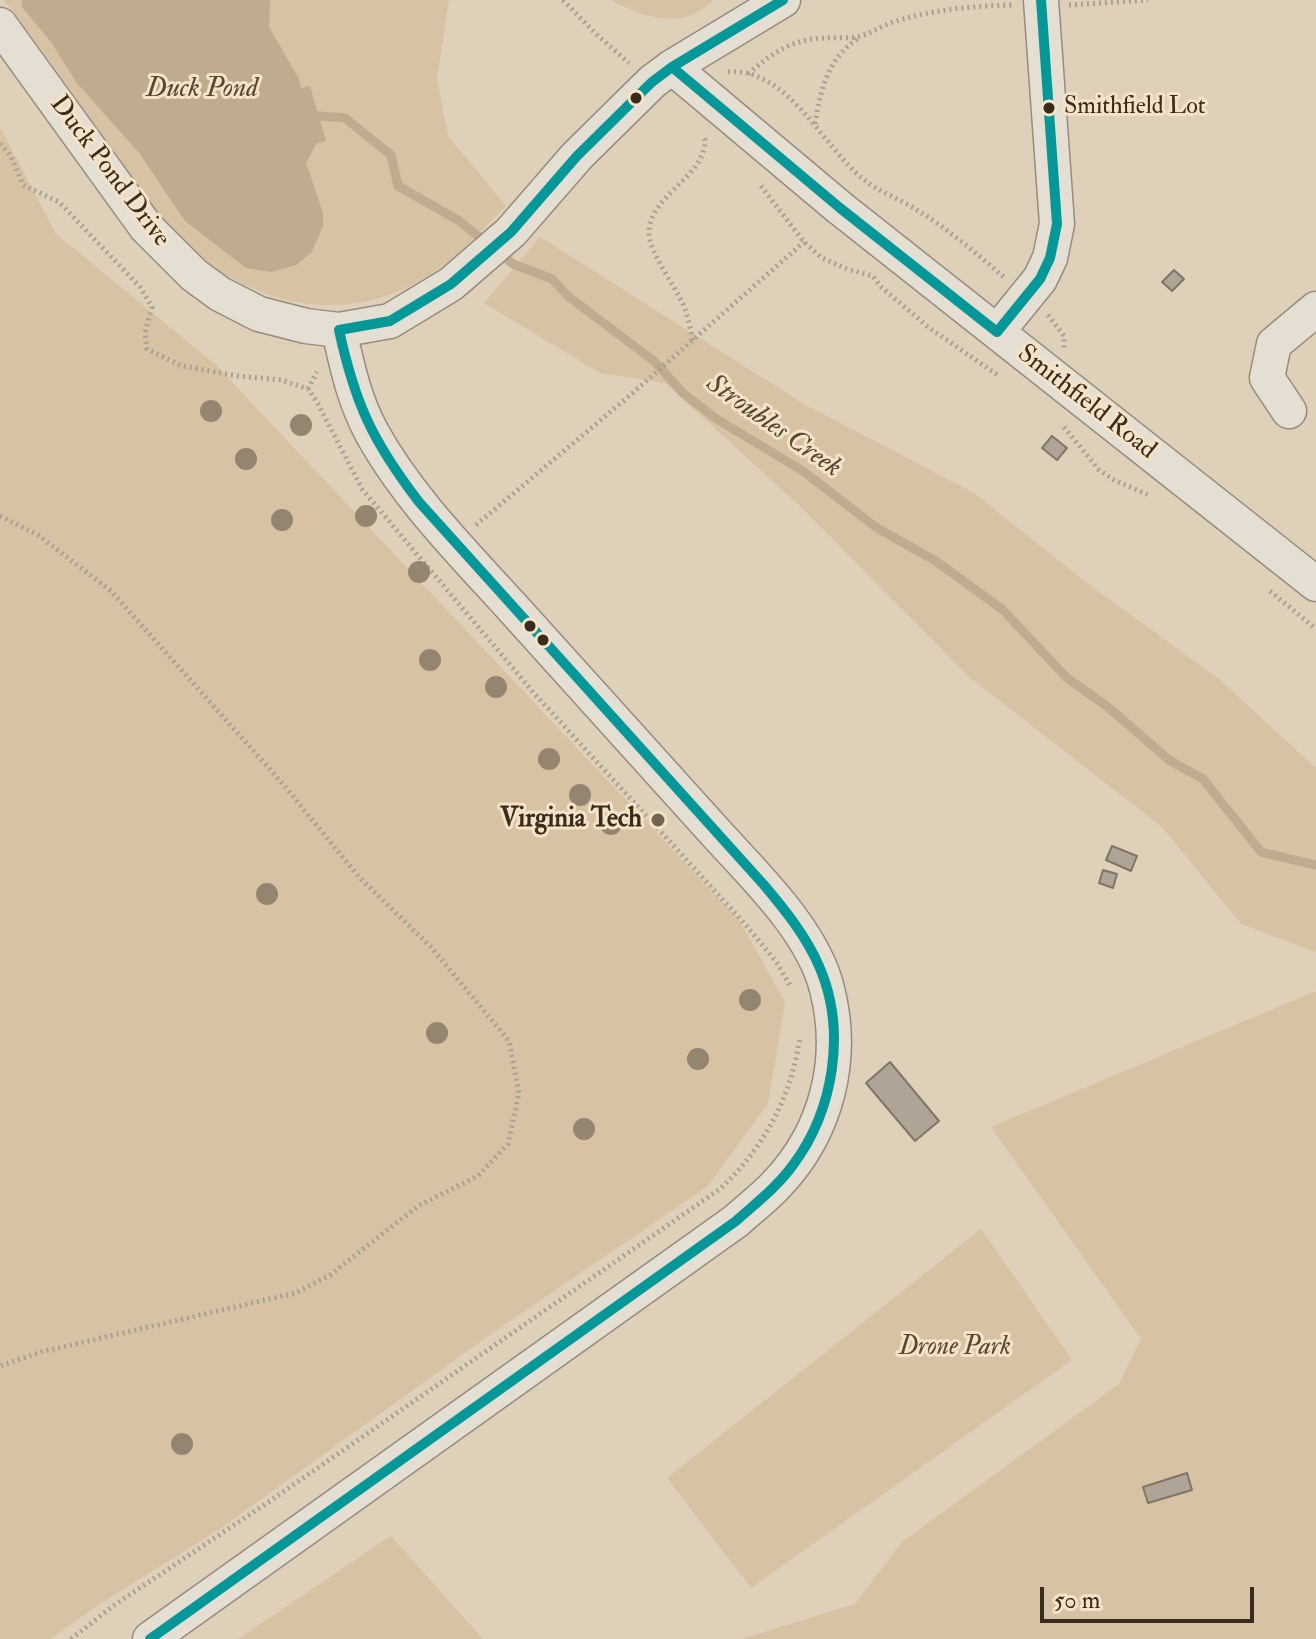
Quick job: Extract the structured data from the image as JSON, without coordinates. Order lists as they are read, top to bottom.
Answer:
{
  "streets": {
    "street": ["Duck Pond Drive", "Smithfield Road"]
  },
  "crossings": [
    ["Duck Pond Drive", "Smithfield Road"]
  ],
  "water": ["Duck Pond", "Stroubles Creek"],
  "parks": ["Drone Park"],
  "places": ["Smithfield Lot", "Virginia Tech"],
  "scale_bar": "50 m"
}
